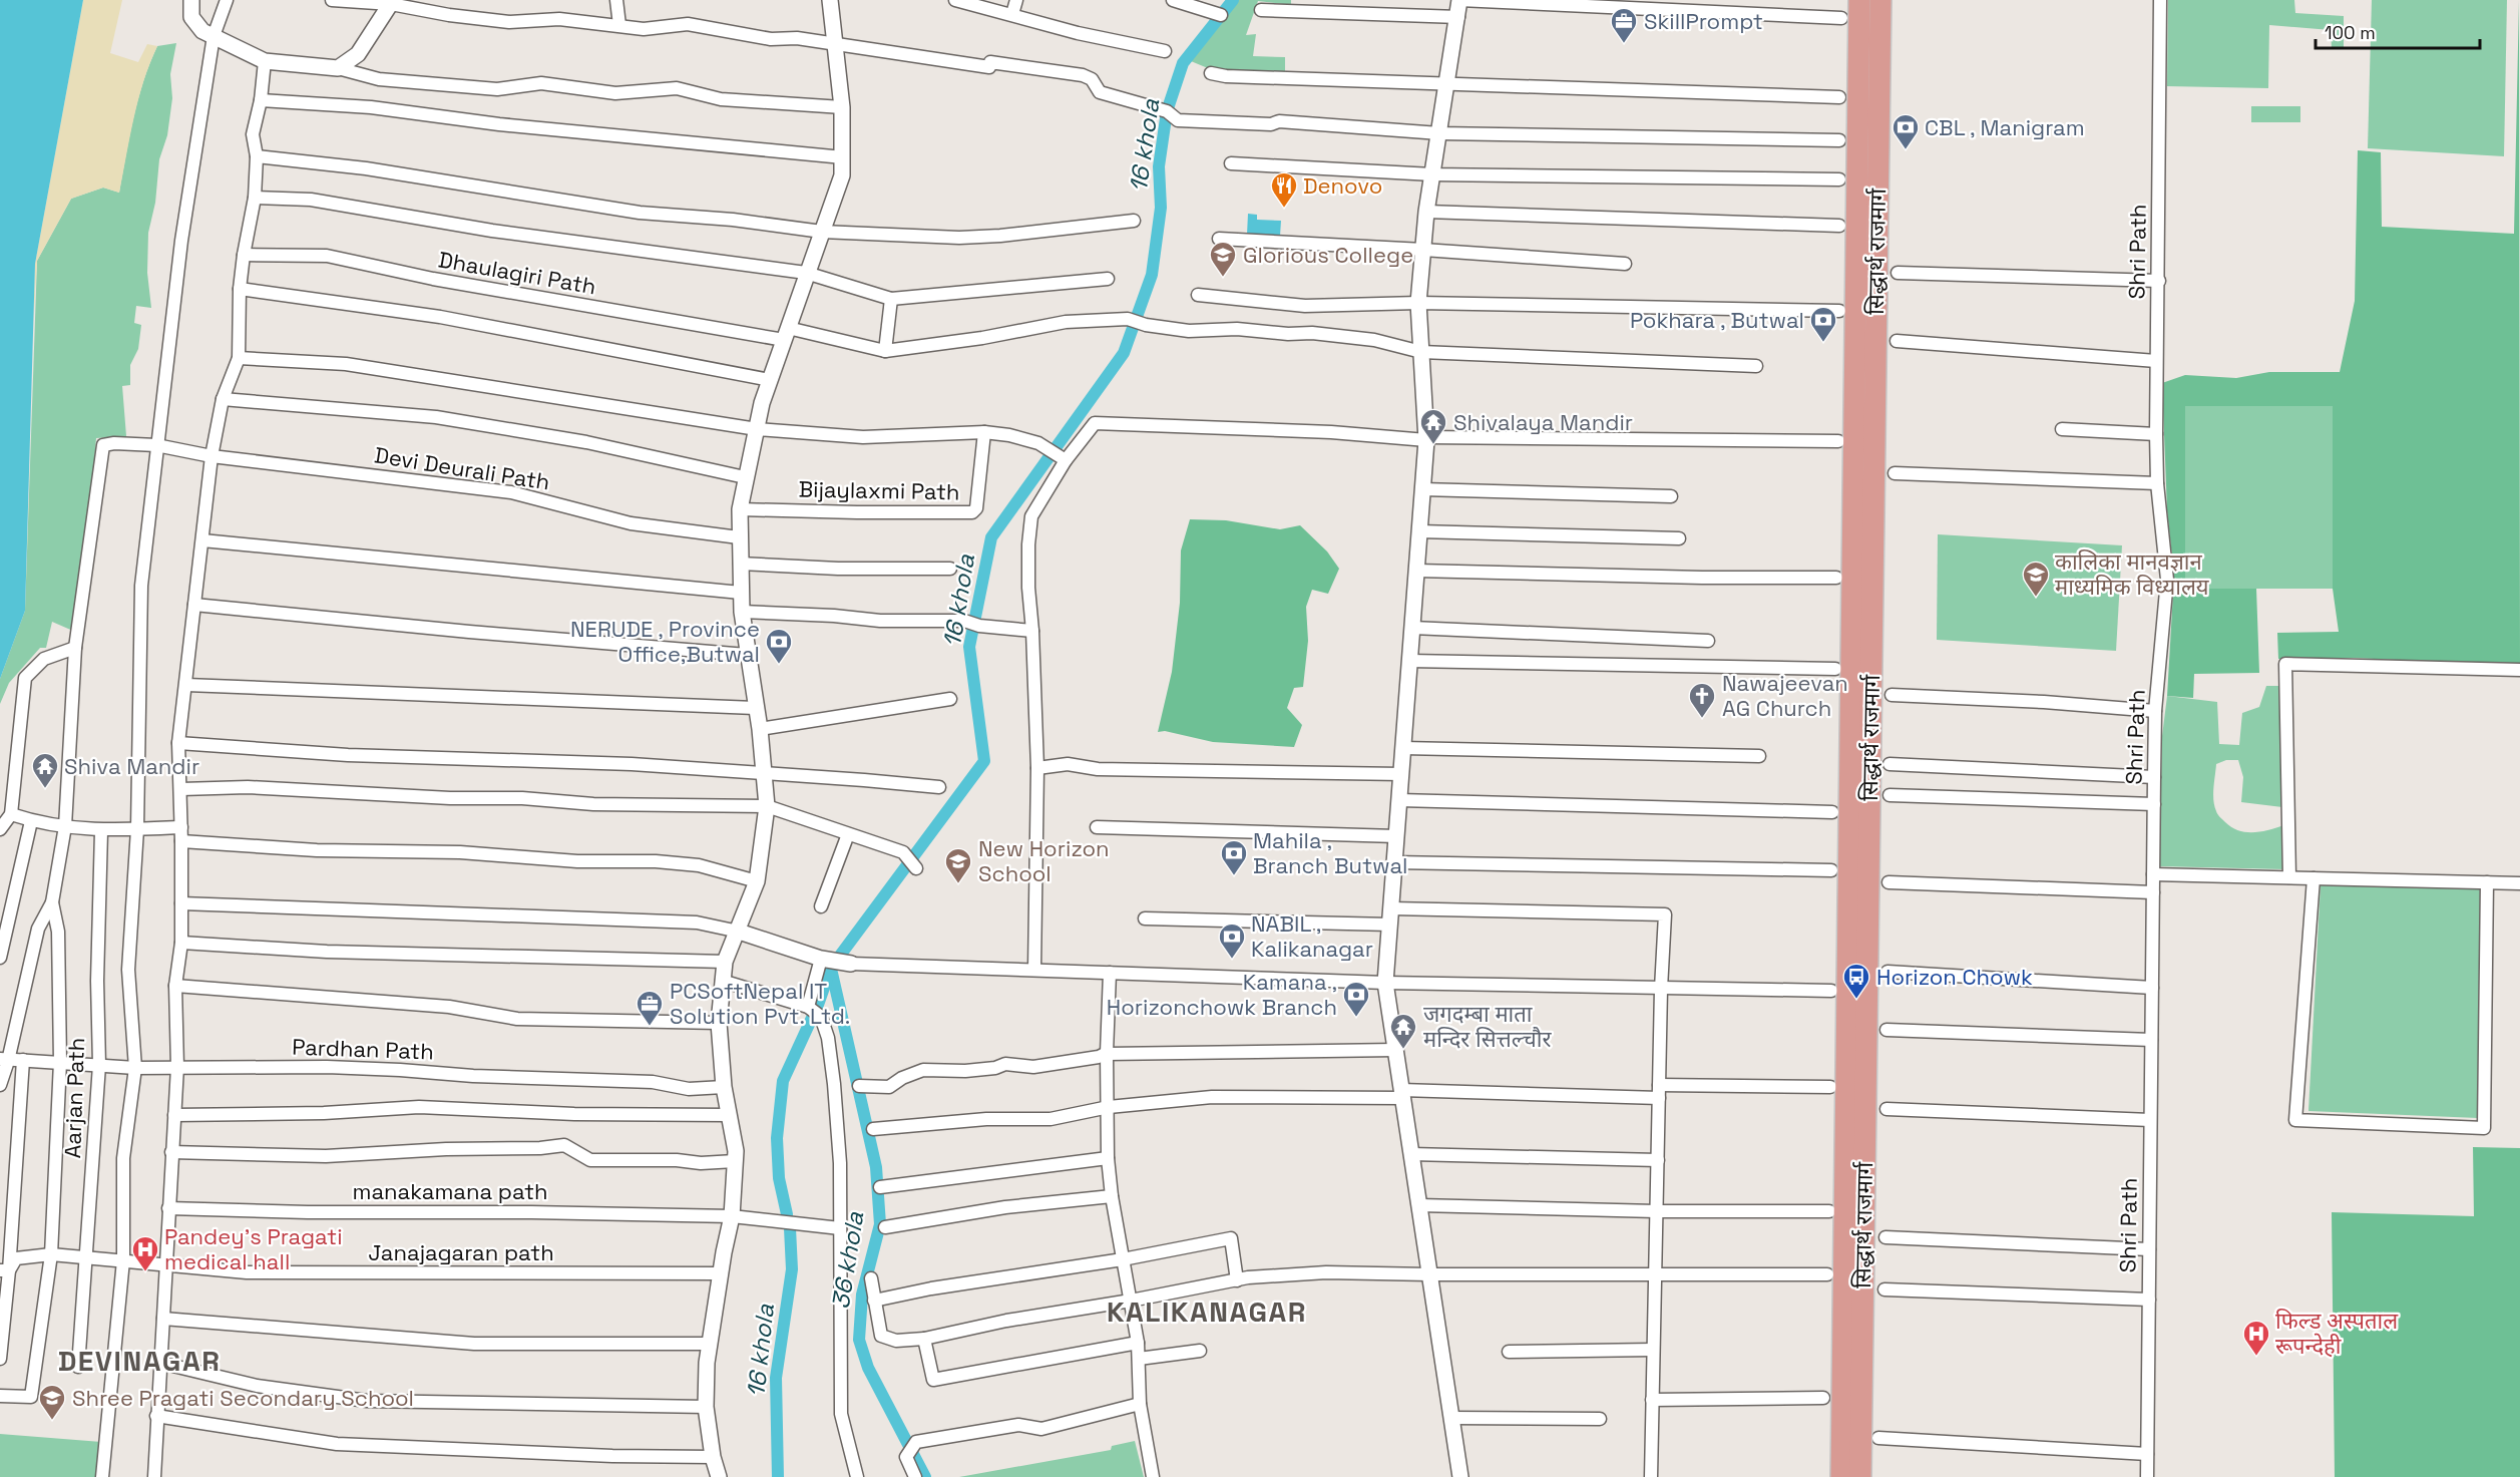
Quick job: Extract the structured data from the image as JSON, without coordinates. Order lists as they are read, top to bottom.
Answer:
{
  "streets": {
    "highway": ["सिद्धार्थ राजमार्ग"],
    "street": [
      "Shri Path",
      "Dhaulagiri Path",
      "Devi Deurali Path",
      "Bijaylaxmi Path",
      "Pardhan Path",
      "Aarjan Path",
      "manakamana path",
      "Janajagaran path"
    ]
  },
  "crossings": [
    ["Pardhan Path", "Aarjan Path"],
    ["Aarjan Path", "Janajagaran path"]
  ],
  "districts": ["KALIKANAGAR", "DEVINAGAR"],
  "water": ["16 khola", "36 khola"],
  "places": {
    "office": ["SkillPrompt", "PCSoftNepal IT Solution Pvt. Ltd."],
    "bank": [
      "CBL , Manigram",
      "Pokhara , Butwal",
      "NERUDE , Province Office,Butwal",
      "Mahila , Branch Butwal",
      "NABIL , Kalikanagar",
      "Kamana , Horizonchowk Branch"
    ],
    "restaurant": ["Denovo"],
    "school or university": [
      "Glorious College",
      "कालिका मानवज्ञान माध्यमिक विध्यालय",
      "New Horizon School",
      "Shree Pragati Secondary School"
    ],
    "temple": ["Shivalaya Mandir", "Shiva Mandir", "जगदम्बा माता मन्दिर सित्तल्चौर"],
    "church": ["Nawajeevan AG Church"],
    "bus stop": ["Horizon Chowk"],
    "hospital": ["Pandey's Pragati medical hall", "फिल्ड अस्पताल रूपन्देही"]
  },
  "scale_bar": "100 m"
}
